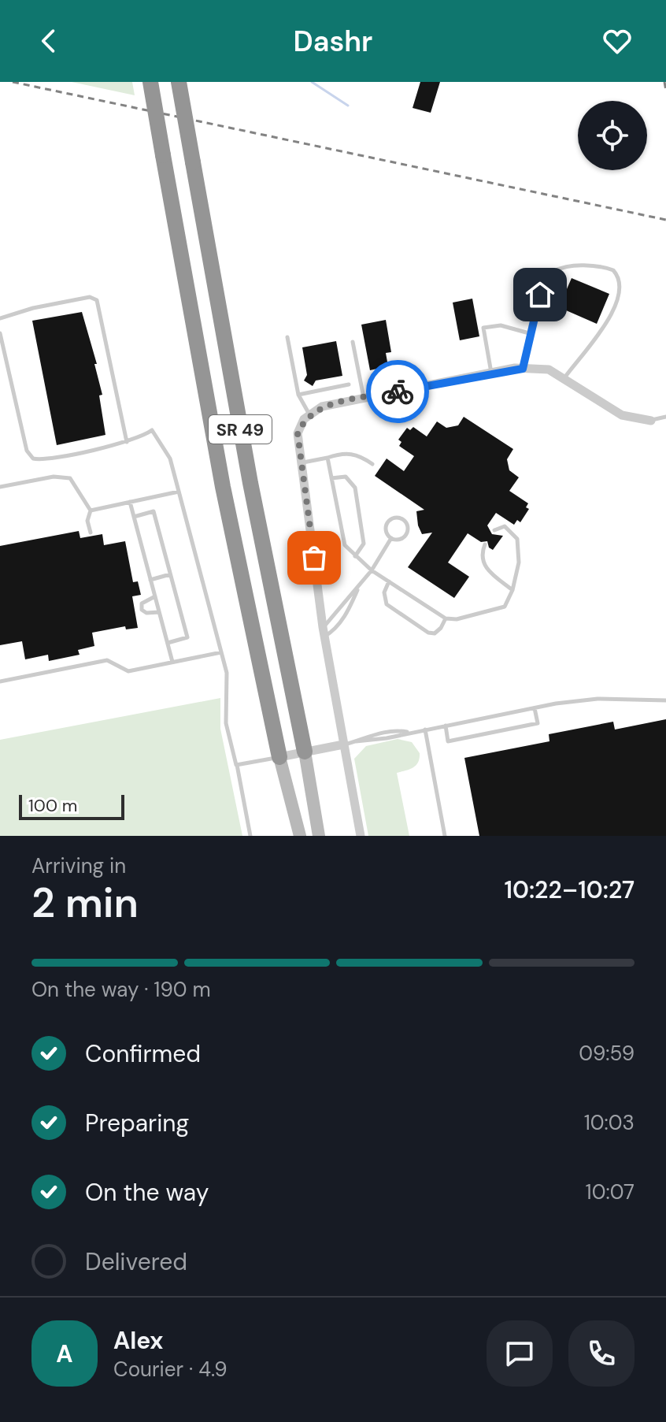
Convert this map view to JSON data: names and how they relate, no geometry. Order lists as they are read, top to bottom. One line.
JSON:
{"streets":{"highway":["SR 49"]},"scale_bar":"100 m","page":{"header":"Dashr","scale":"100 m","heading":["2 min","Arriving in","10:22–10:27"],"panel":["Alex","Courier · 4.9"],"bar":"On the way · 190 m","list":[["Confirmed","09:59"],["Preparing","10:03"],["On the way","10:07"],"Delivered"],"round":"A"}}
